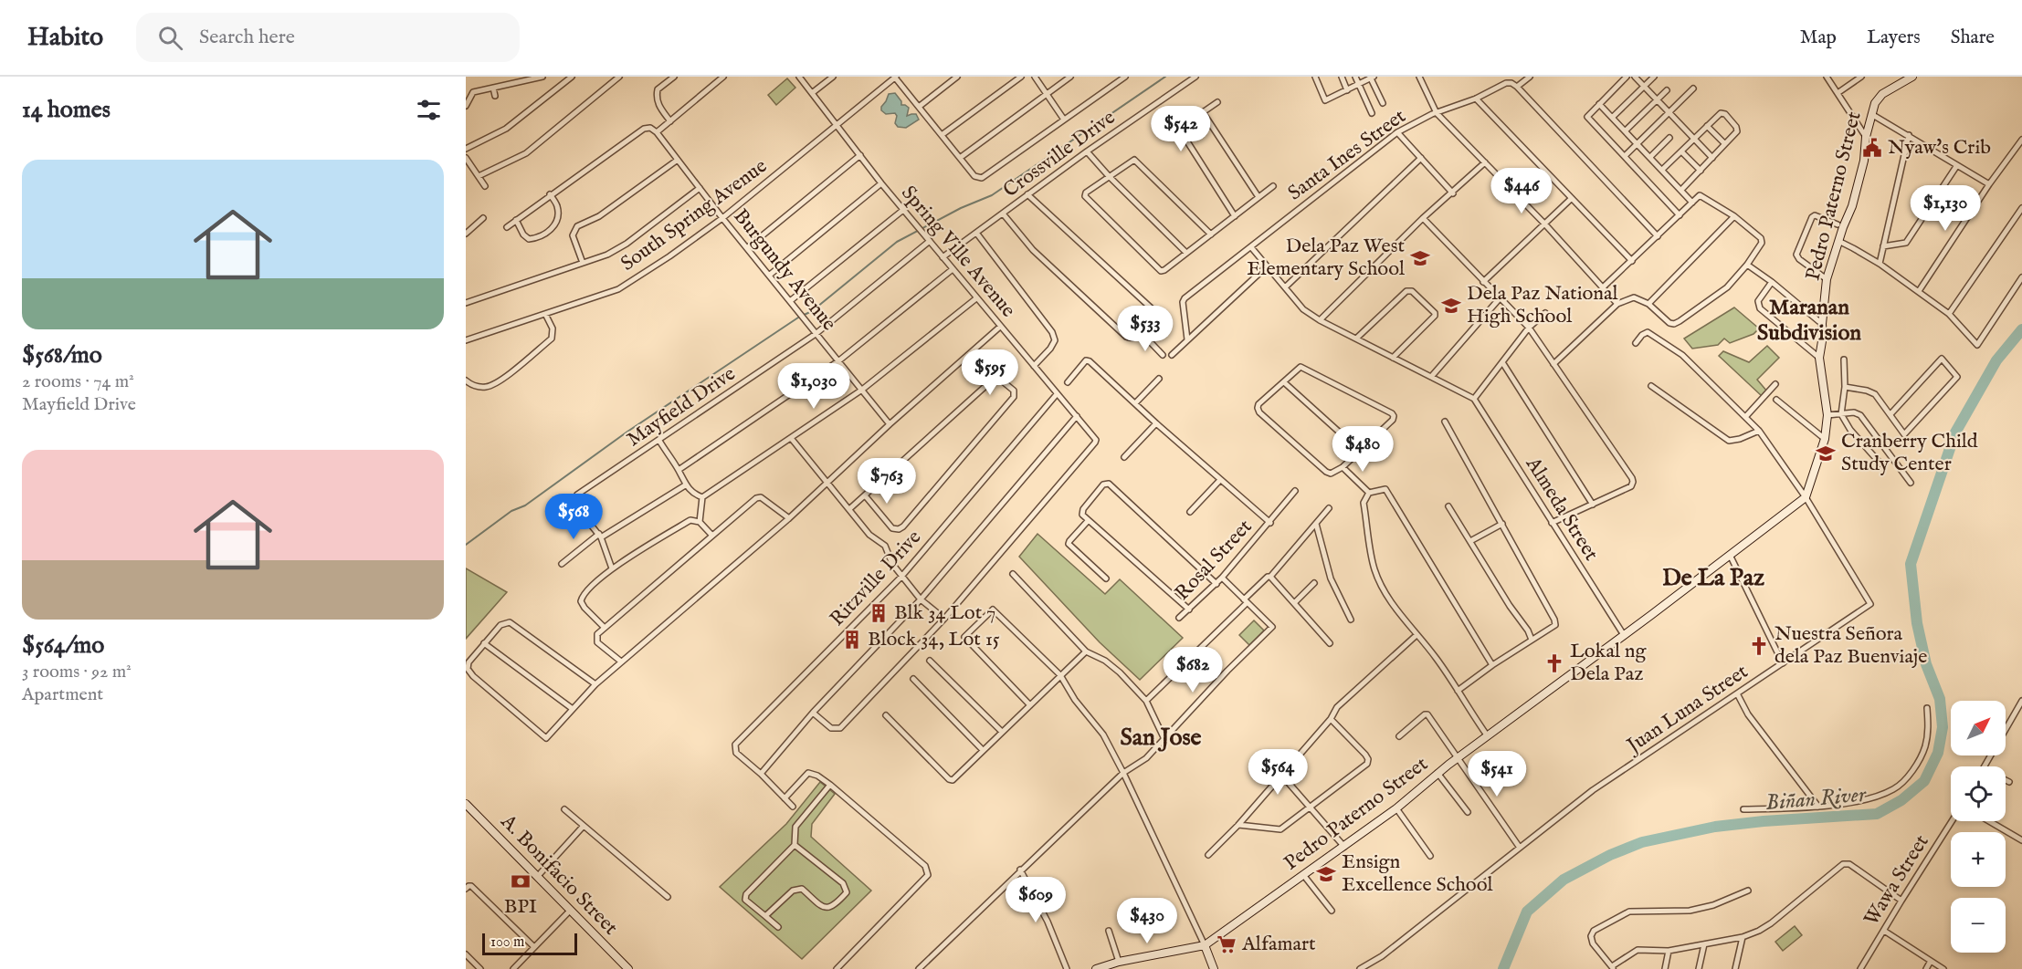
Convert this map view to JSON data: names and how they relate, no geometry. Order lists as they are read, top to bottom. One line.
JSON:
{"streets":{"street":["Crossville Drive","Santa Ines Street","Pedro Paterno Street","South Spring Avenue","Spring Ville Avenue","Burgundy Avenue","Mayfield Drive","Almeda Street","Rosal Street","Ritzville Drive","Juan Luna Street","A. Bonifacio Street","Wawa Street"]},"crossings":[["Crossville Drive","Spring Ville Avenue"],["Pedro Paterno Street","Almeda Street"],["Pedro Paterno Street","Juan Luna Street"],["South Spring Avenue","Spring Ville Avenue"],["South Spring Avenue","Burgundy Avenue"],["Spring Ville Avenue","Mayfield Drive"],["Spring Ville Avenue","Ritzville Drive"],["Burgundy Avenue","Mayfield Drive"]],"districts":["Maranan Subdivision","De La Paz","San Jose"],"water":["Biñan River"],"places":{"public building":["Nyaw's Crib"],"school or university":["Dela Paz West Elementary School","Dela Paz National High School","Cranberry Child Study Center","Ensign Excellence School"],"building":["Blk 34 Lot 7","Block 34, Lot 15"],"church":["Nuestra Señora dela Paz Buenviaje","Lokal ng Dela Paz"],"bank":["BPI"],"supermarket":["Alfamart"]},"scale_bar":"100 m","north":"top right","page":{"header":"Habito","search":"Search here","nav":["Map","Layers","Share"],"heading":"14 homes","price":["$542","$446","$1,130","$533","$595","$1,030","$480","$763","$568","$682","$564","$541","$609","$430"],"list":[{"name":"$568/mo","note":"2 rooms · 74 m² · Mayfield Drive"},{"name":"$564/mo","note":"3 rooms · 92 m² · Apartment"}],"map_buttons":["+","−"],"scale":"100 m"}}
